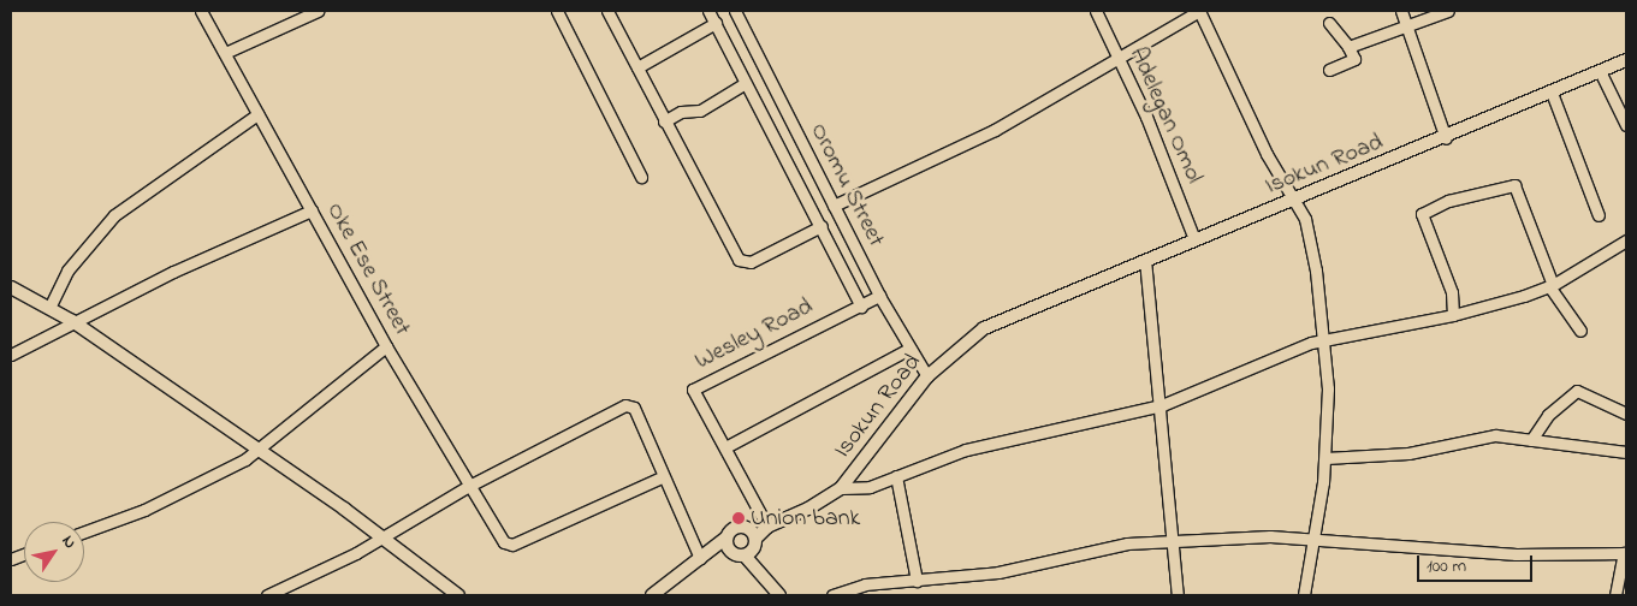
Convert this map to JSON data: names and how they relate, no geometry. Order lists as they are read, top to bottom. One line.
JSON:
{"streets":{"main road":["Isokun Road"],"street":["Adelegan Omol","Oromu Street","Oke Ese Street","Wesley Road"]},"crossings":[["Adelegan Omol","Isokun Road"],["Isokun Road","Oromu Street"],["Isokun Road","Wesley Road"],["Oromu Street","Wesley Road"]],"places":["Union bank"],"scale_bar":"100 m","north":"top right"}
